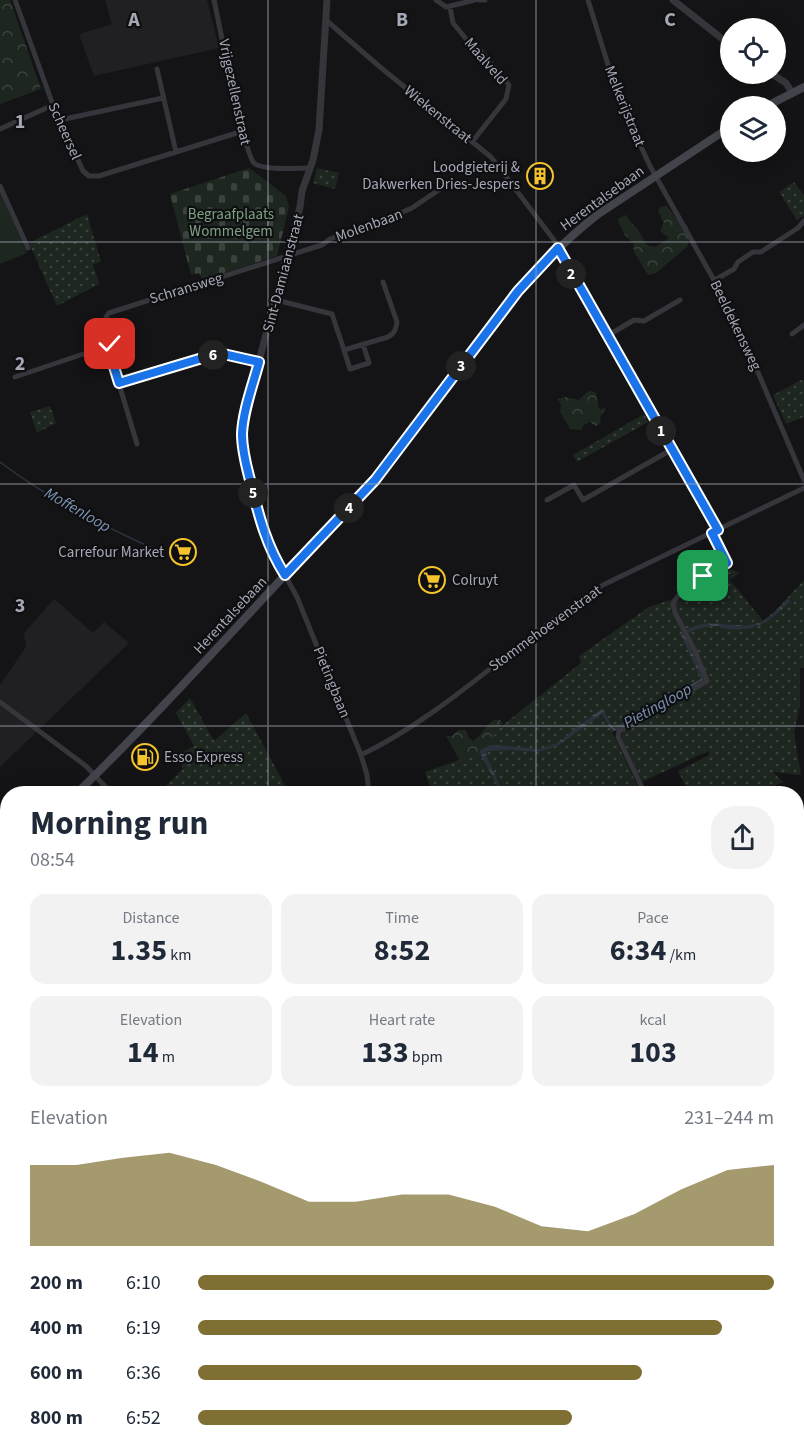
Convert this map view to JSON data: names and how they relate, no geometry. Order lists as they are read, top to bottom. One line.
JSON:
{"streets":{"main road":["Herentalsebaan"],"street":["Maalveld","Vrijgezellenstraat","Melkerijstraat","Wiekenstraat","Scheersel","Molenbaan","Sint-Damiaanstraat","Schransweg","Beeldekensweg","Stommehoevenstraat","Pietingbaan"]},"crossings":[["Maalveld","Wiekenstraat"],["Vrijgezellenstraat","Scheersel"],["Vrijgezellenstraat","Sint-Damiaanstraat"],["Melkerijstraat","Herentalsebaan"],["Melkerijstraat","Beeldekensweg"],["Wiekenstraat","Herentalsebaan"],["Wiekenstraat","Sint-Damiaanstraat"],["Wiekenstraat","Stommehoevenstraat"],["Herentalsebaan","Sint-Damiaanstraat"],["Herentalsebaan","Beeldekensweg"],["Herentalsebaan","Pietingbaan"],["Molenbaan","Sint-Damiaanstraat"],["Molenbaan","Schransweg"],["Sint-Damiaanstraat","Schransweg"],["Sint-Damiaanstraat","Pietingbaan"],["Stommehoevenstraat","Pietingbaan"]],"water":["Moffenloop","Pietingloop"],"parks":["Begraafplaats Wommelgem"],"places":{"building":["Loodgieterij & Dakwerken Dries-Jespers"],"supermarket":["Carrefour Market","Colruyt"],"fuel station":["Esso Express"]},"page":{"pins":["2","6","3","1","5","4"],"heading":["Morning run","08:54"],"stats":[["Distance","1.35 km"],["Time","8:52"],["Pace","6:34 /km"],["Elevation","14 m"],["Heart rate","133 bpm"],["kcal","103"]],"chart":["Elevation","231–244 m"],"list":[{"name":"200 m","note":"6:10"},{"name":"400 m","note":"6:19"},{"name":"600 m","note":"6:36"},{"name":"800 m","note":"6:52"}]},"grid":{"columns":["A","B","C"],"rows":["1","2","3"]}}
